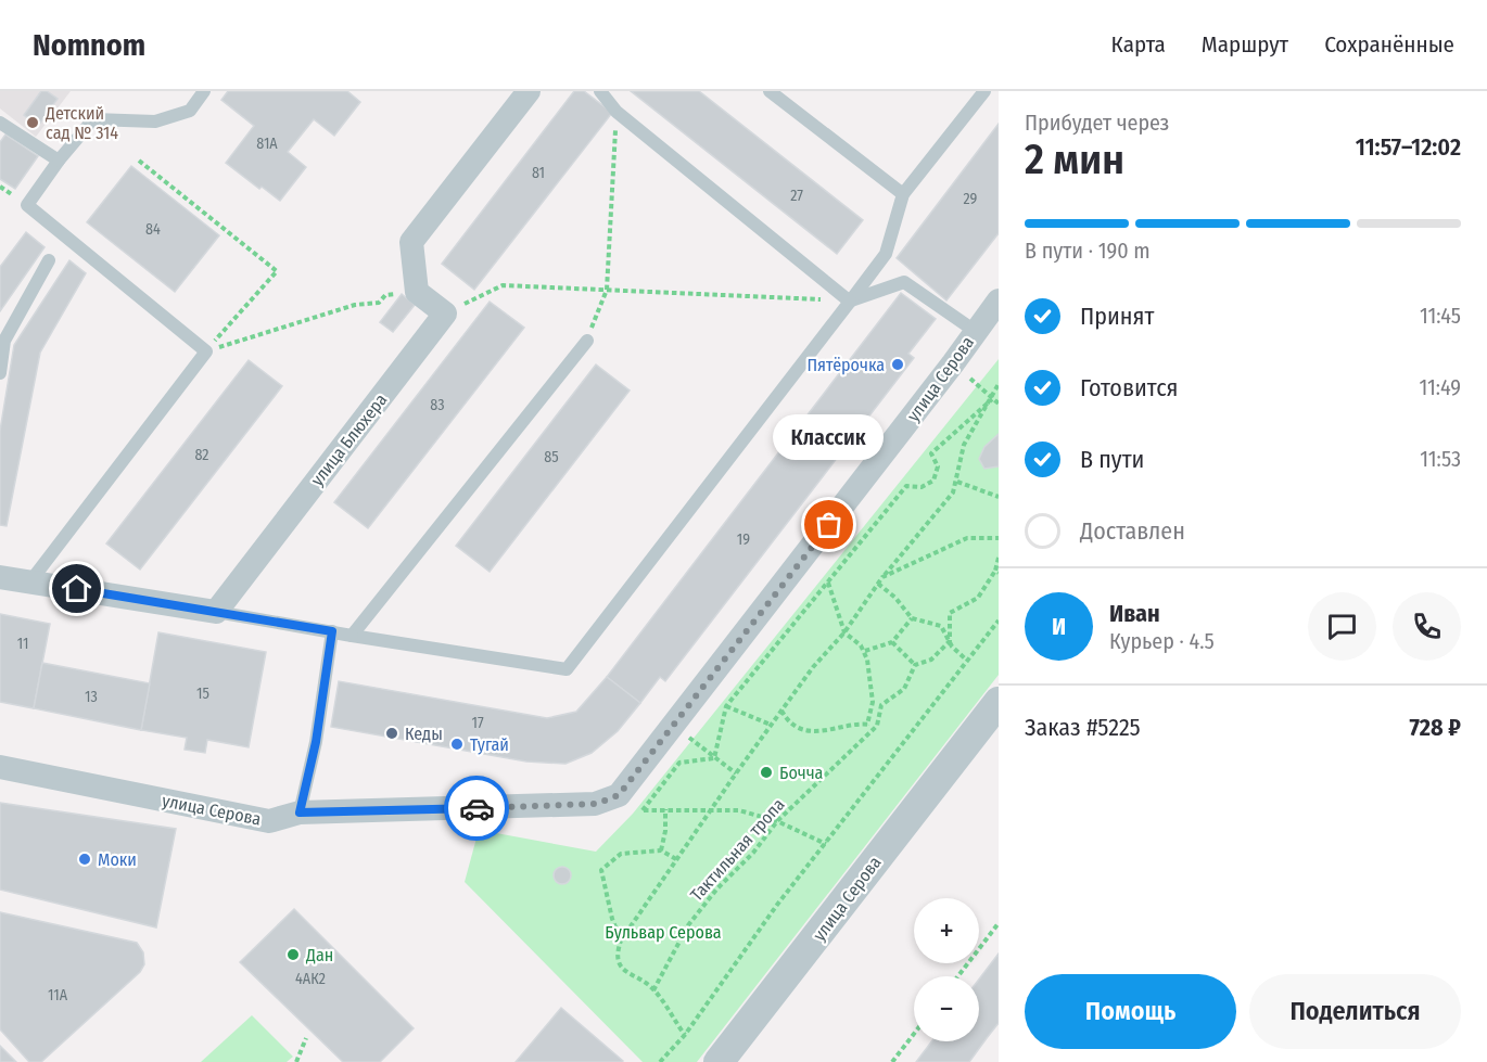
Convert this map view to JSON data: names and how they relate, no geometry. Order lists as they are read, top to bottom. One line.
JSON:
{"streets":{"street":["улица Серова","улица Блюхера"],"path":["Тактильная тропа"]},"parks":["Бульвар Серова"],"places":["Детский сад № 314","Пятёрочка","Классик","Кеды","Тугай","Бочча","Моки","Дан"],"house_numbers":["81А","81","27","29","84","83","82","85","19","11","15","13","17","4АК2","11А"],"page":{"header":"Nomnom","nav":["Карта","Маршрут","Сохранённые"],"heading":["2 мин","Прибудет через","11:57–12:02"],"panel":["Иван","Курьер · 4.5","Заказ #5225","728 ₽"],"bar":"В пути · 190 m","list":[["Принят","11:45"],["Готовится","11:49"],["В пути","11:53"],"Доставлен"],"bubble":"Классик","round":"И","map_buttons":["+","−"],"buttons":["Помощь","Поделиться"]}}
